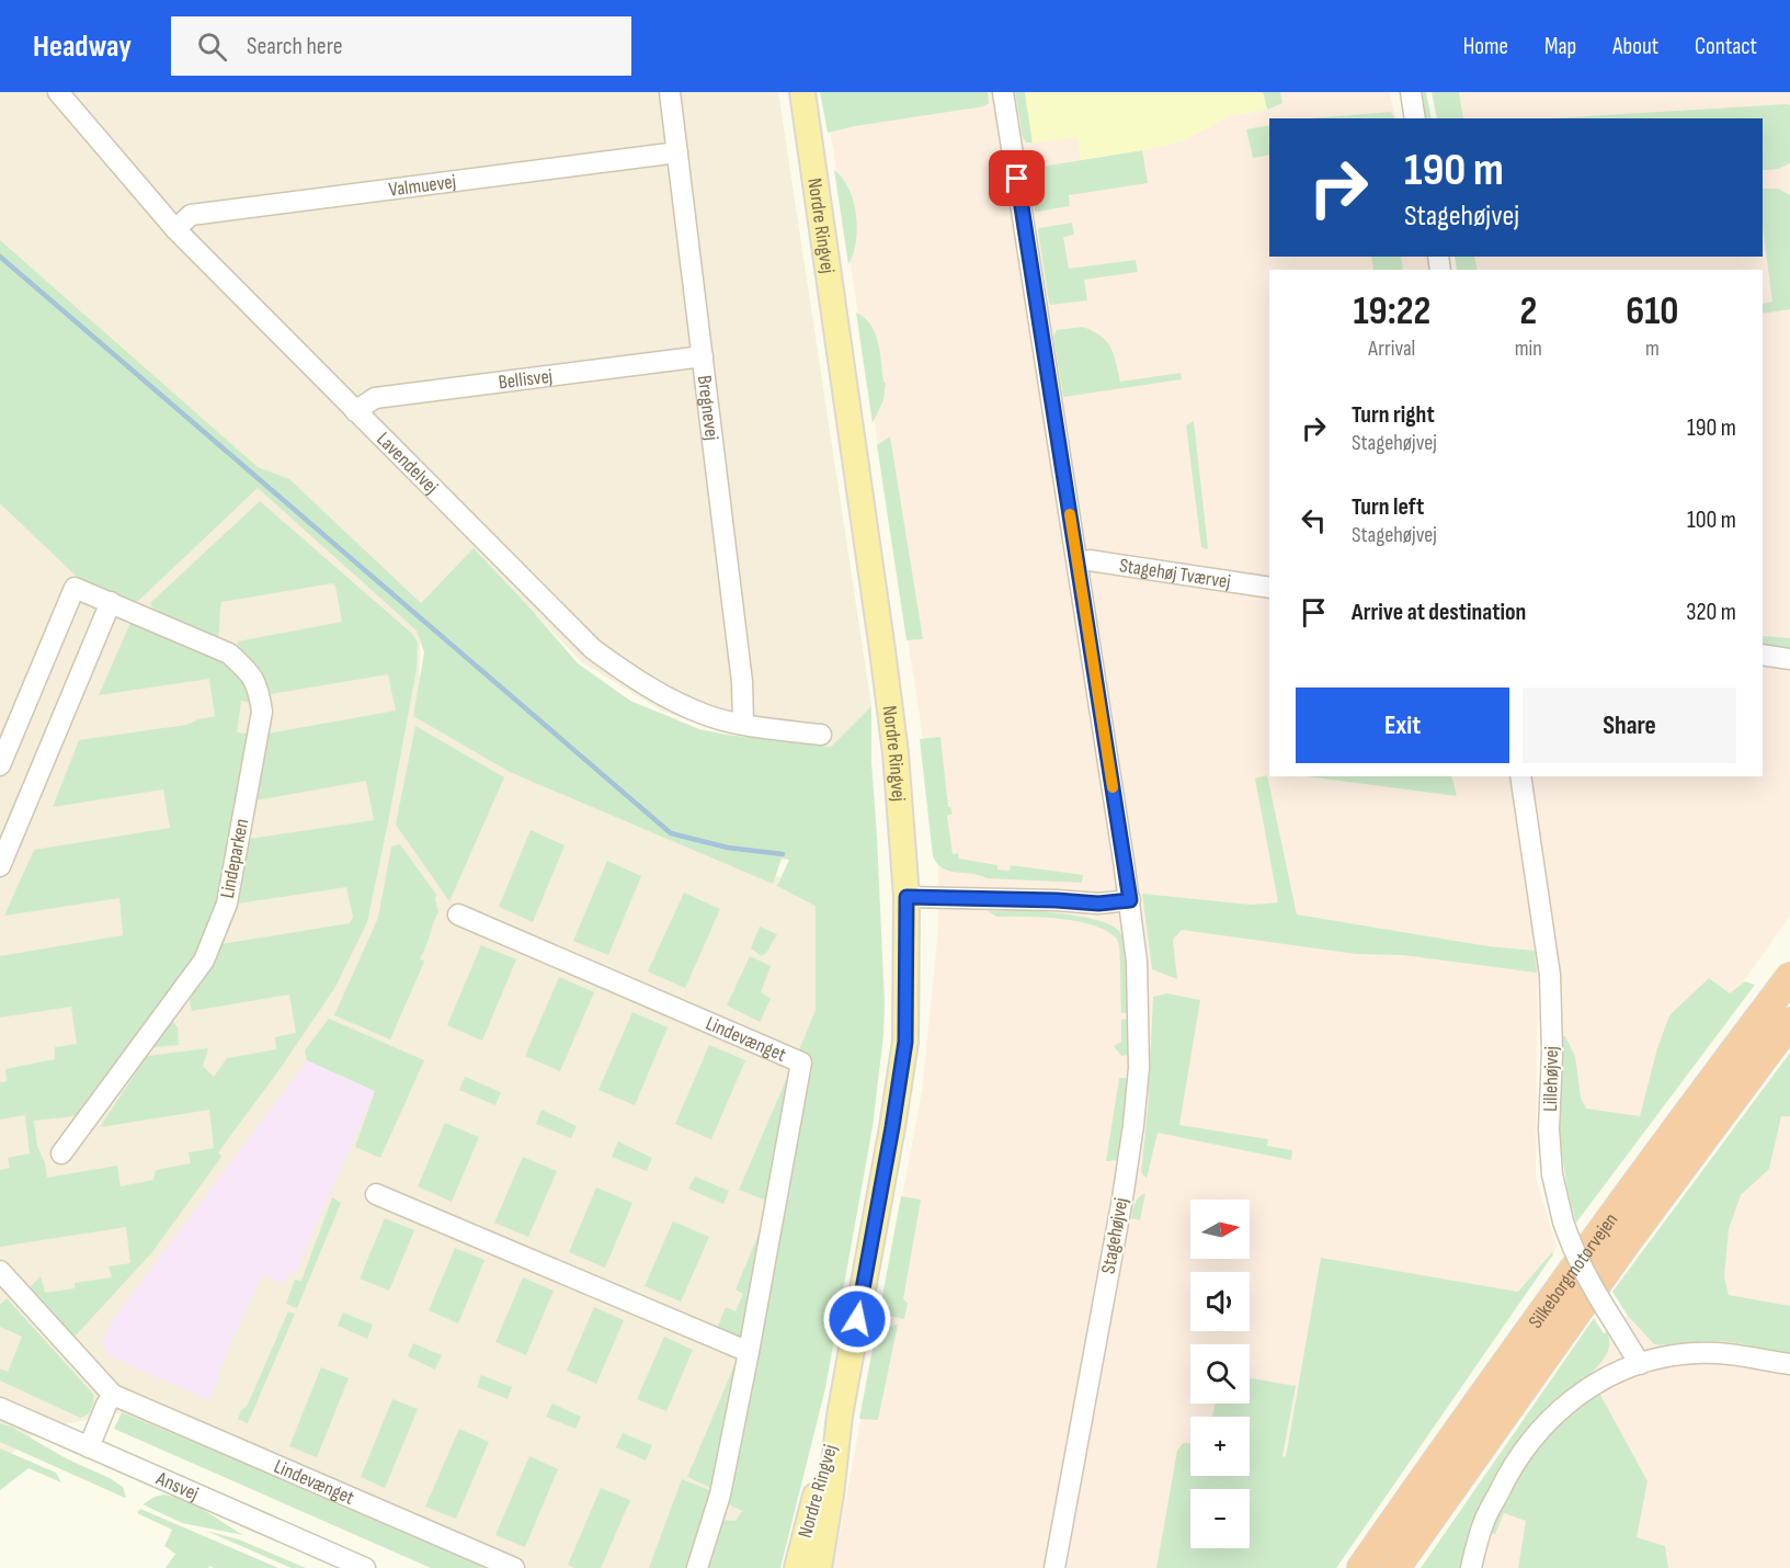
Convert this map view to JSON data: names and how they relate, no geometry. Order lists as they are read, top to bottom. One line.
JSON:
{"streets":{"highway":["Silkeborgmotorvejen"],"main road":["Nordre Ringvej"],"street":["Valmuevej","Bellisvej","Bregnevej","Lavendelvej","Stagehøj Tværvej","Lindeparken","Lindevænget","Lillehøjvej","Stagehøjvej","Ansvej"]},"crossings":[["Valmuevej","Bregnevej"],["Valmuevej","Lavendelvej"],["Bellisvej","Bregnevej"],["Bellisvej","Lavendelvej"],["Bregnevej","Lavendelvej"],["Stagehøj Tværvej","Stagehøjvej"]],"north":"right","page":{"header":"Headway","search":"Search here","nav":["Home","Map","About","Contact"],"turn":["190 m","Stagehøjvej"],"eta":["19:22","Arrival","2","min","610","m"],"list":[{"name":"Turn right","note":"Stagehøjvej","value":"190 m"},{"name":"Turn left","note":"Stagehøjvej","value":"100 m"},{"name":"Arrive at destination","value":"320 m"}],"buttons":["Exit","Share"],"map_buttons":["+","−"]}}
